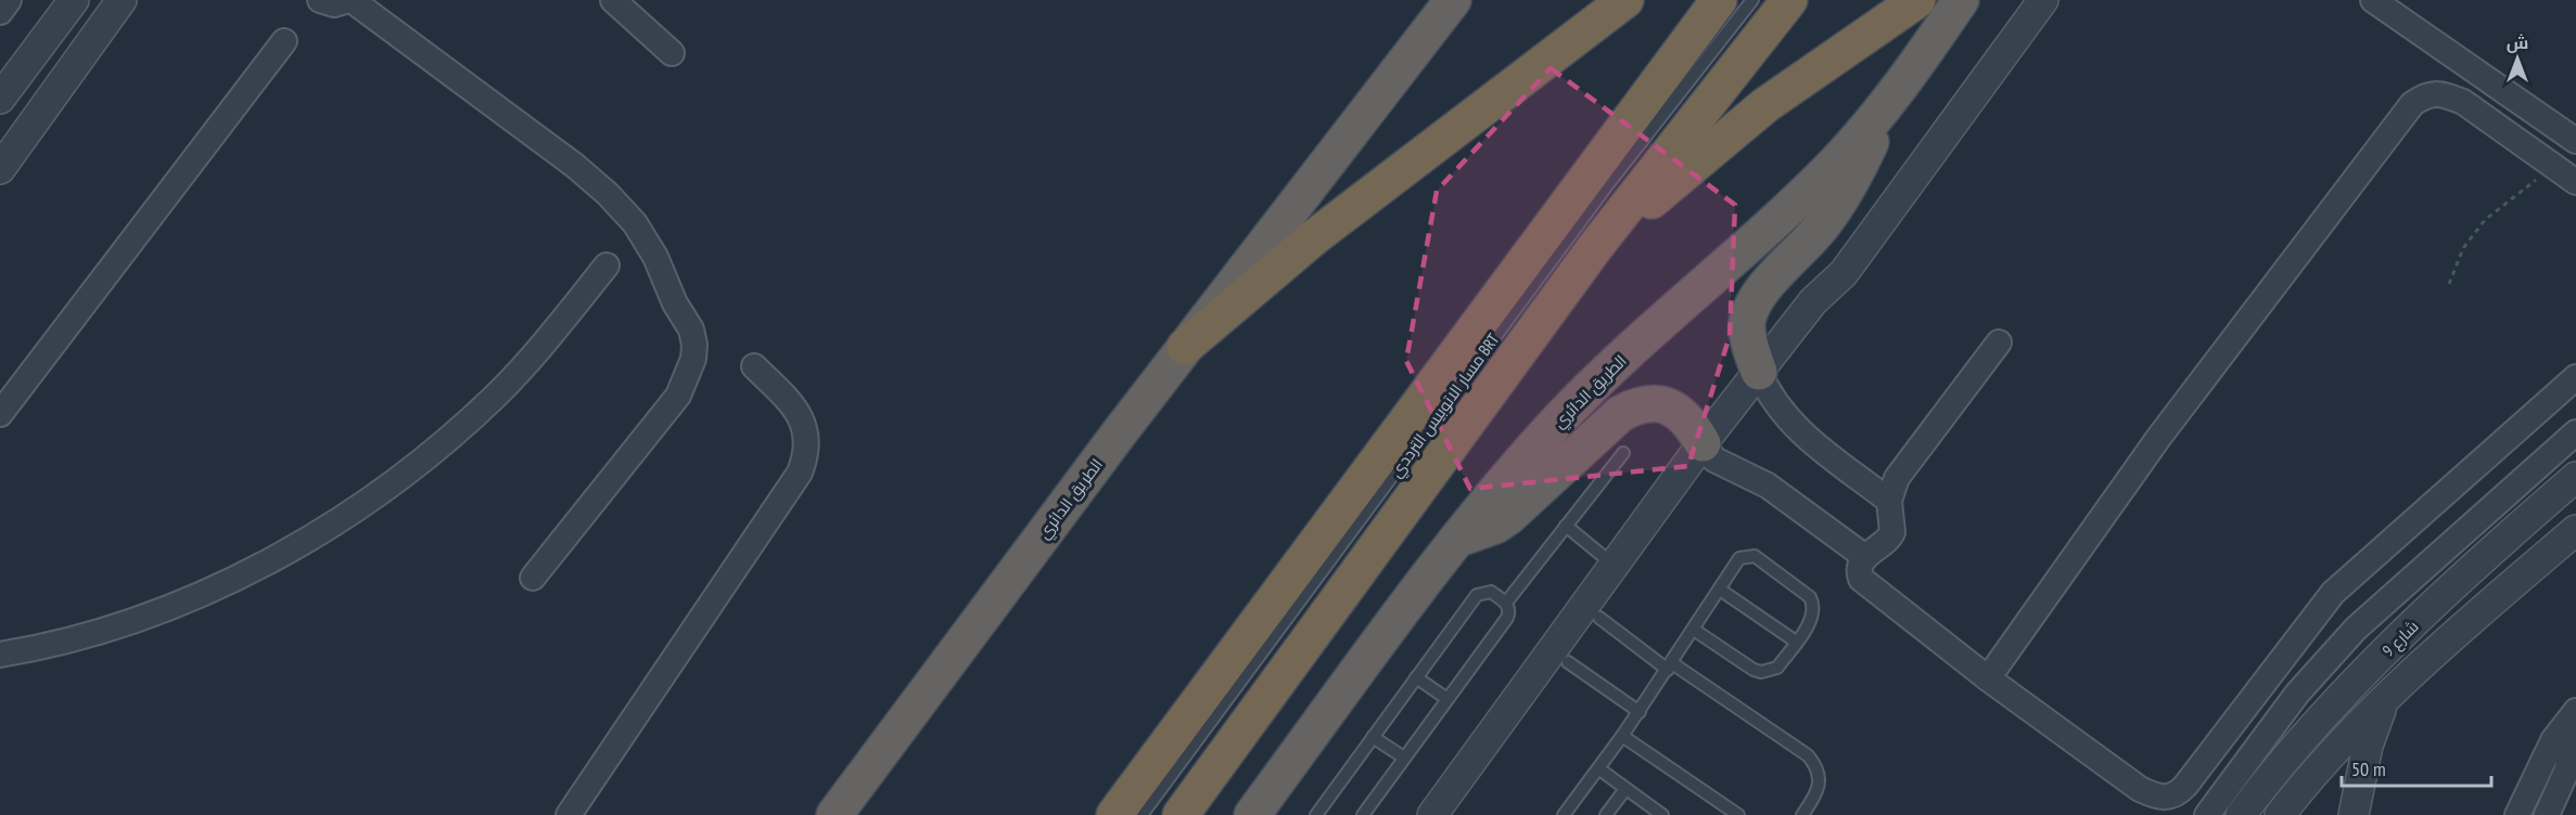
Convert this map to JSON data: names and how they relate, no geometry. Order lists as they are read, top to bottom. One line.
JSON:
{"streets":{"highway":["الطريق الدائري"],"street":["شارع 9"],"lane":["مسار الاتوبيس الترددي BRT"]},"scale_bar":"50 m","north":"top"}
